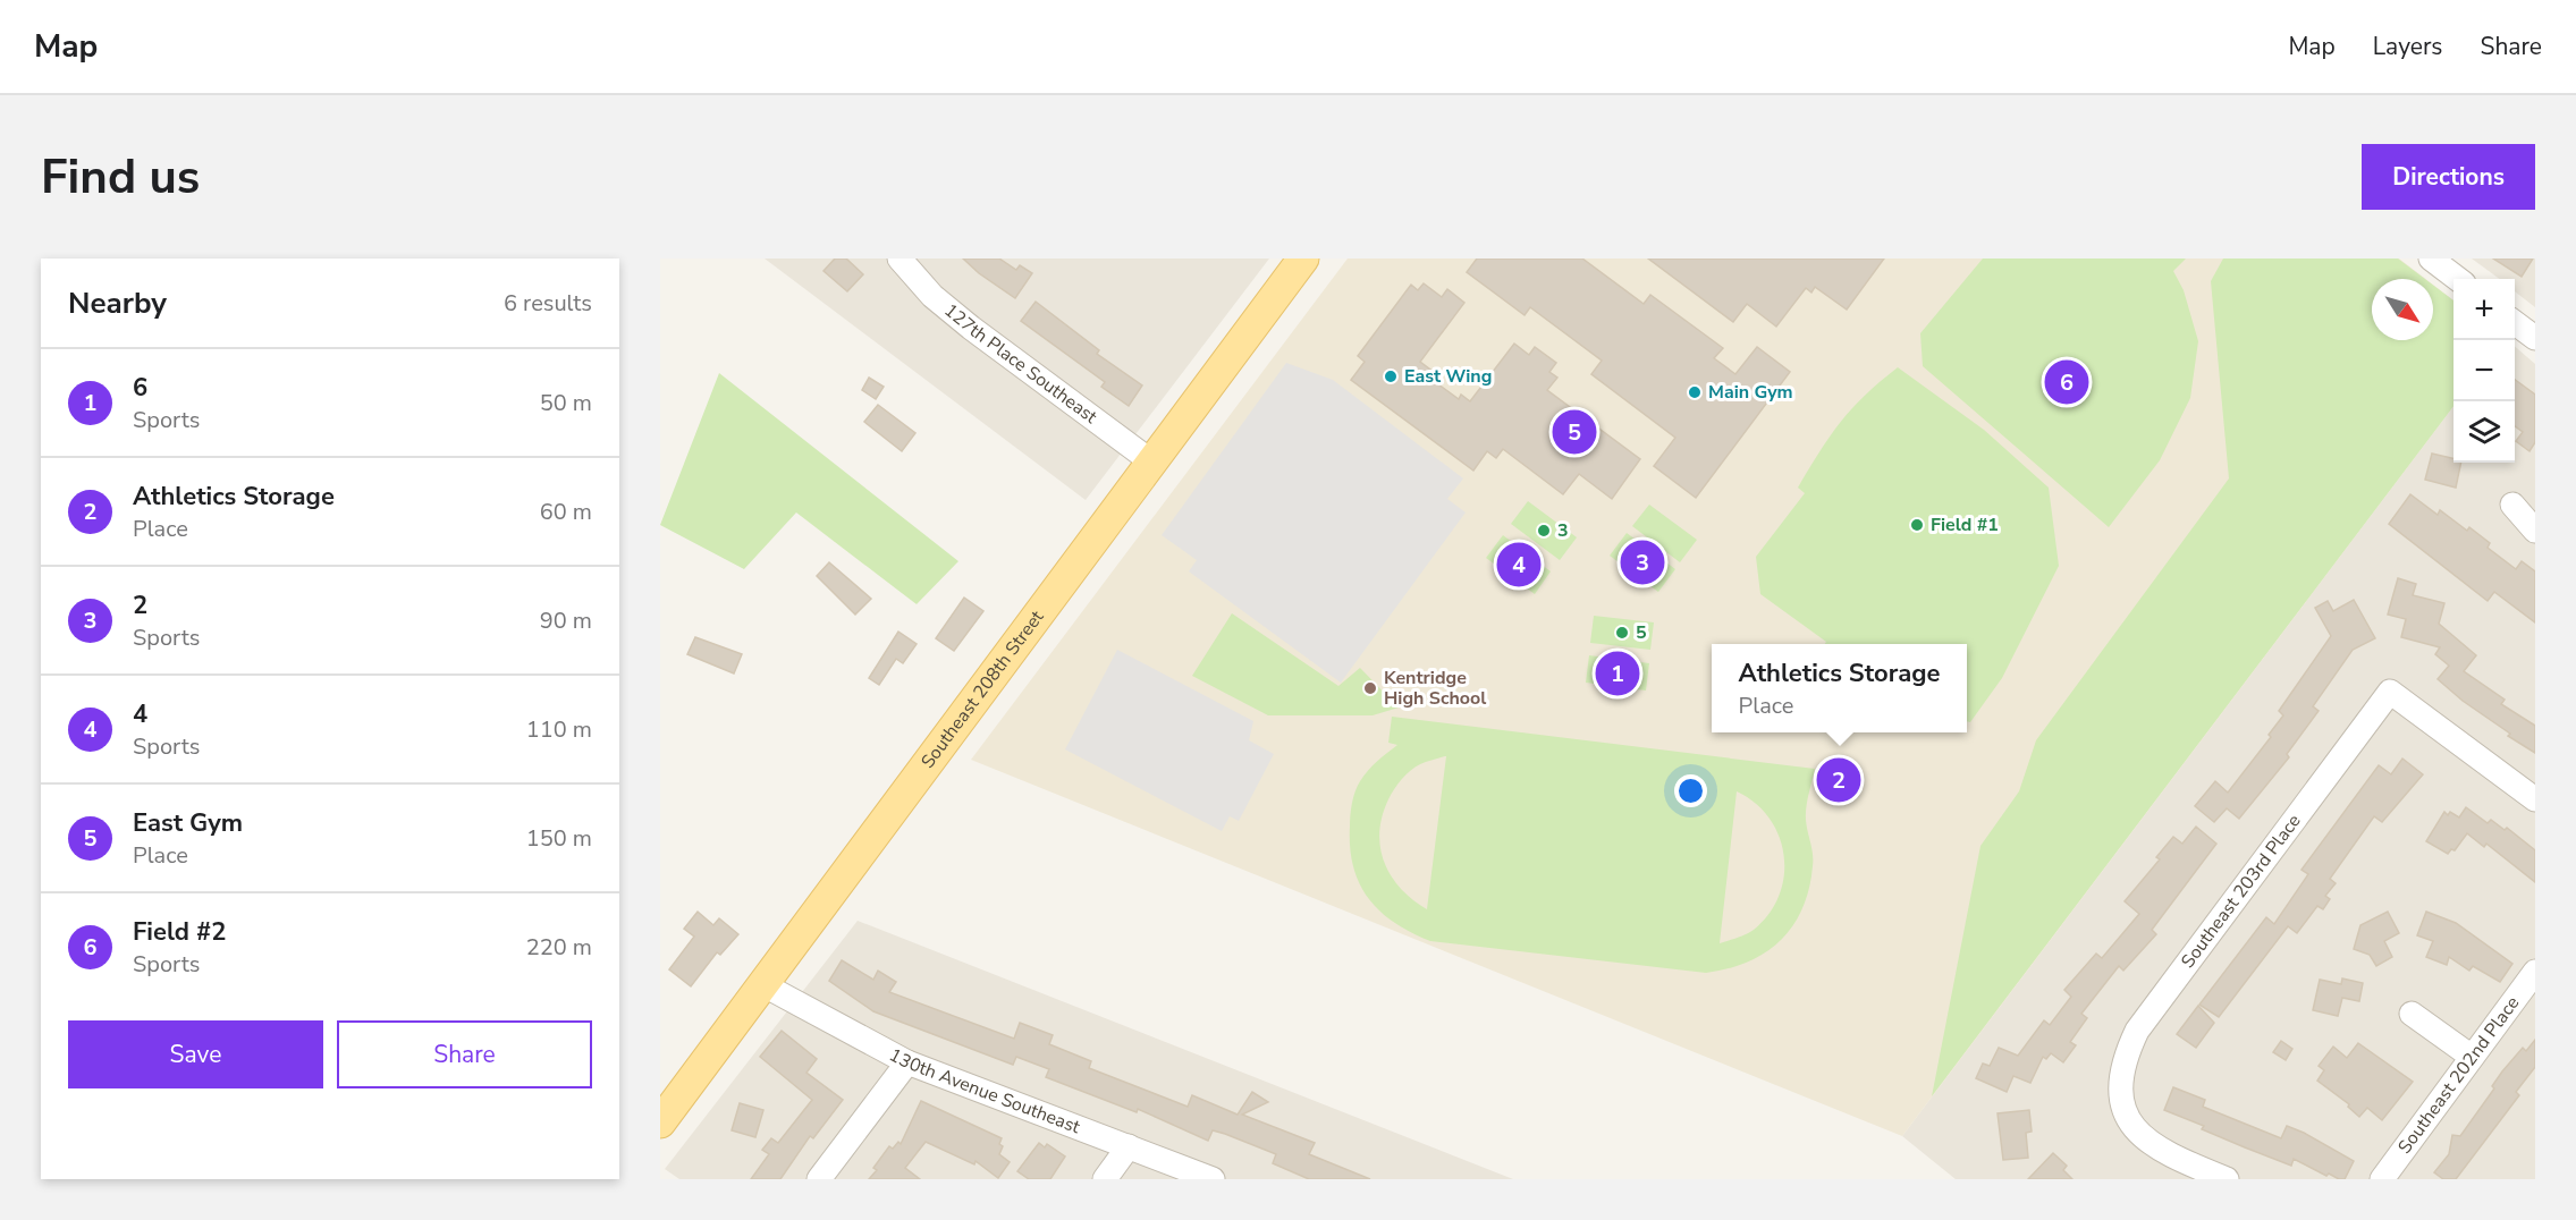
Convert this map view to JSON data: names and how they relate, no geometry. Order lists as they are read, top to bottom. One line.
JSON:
{"streets":{"main road":["Southeast 208th Street"],"street":["127th Place Southeast","Southeast 203rd Place","Southeast 202nd Place","130th Avenue Southeast"]},"crossings":[["127th Place Southeast","Southeast 208th Street"],["Southeast 208th Street","130th Avenue Southeast"]],"places":["East Wing","Main Gym","Field #1","3","5","Kentridge High School"],"north":"bottom right","page":{"header":"Map","nav":["Map","Layers","Share"],"buttons":["Directions",["Save","Share"]],"title":"Find us","heading":["Nearby","6 results"],"map_buttons":["+","−"],"list":[{"mark":"1","name":"6","note":"Sports","value":"50 m"},{"mark":"2","name":"Athletics Storage","note":"Place","value":"60 m"},{"mark":"3","name":"2","note":"Sports","value":"90 m"},{"mark":"4","name":"4","note":"Sports","value":"110 m"},{"mark":"5","name":"East Gym","note":"Place","value":"150 m"},{"mark":"6","name":"Field #2","note":"Sports","value":"220 m"}],"pins":["6","5","3","4","1","2"],"popup":["Athletics Storage","Place"]}}
